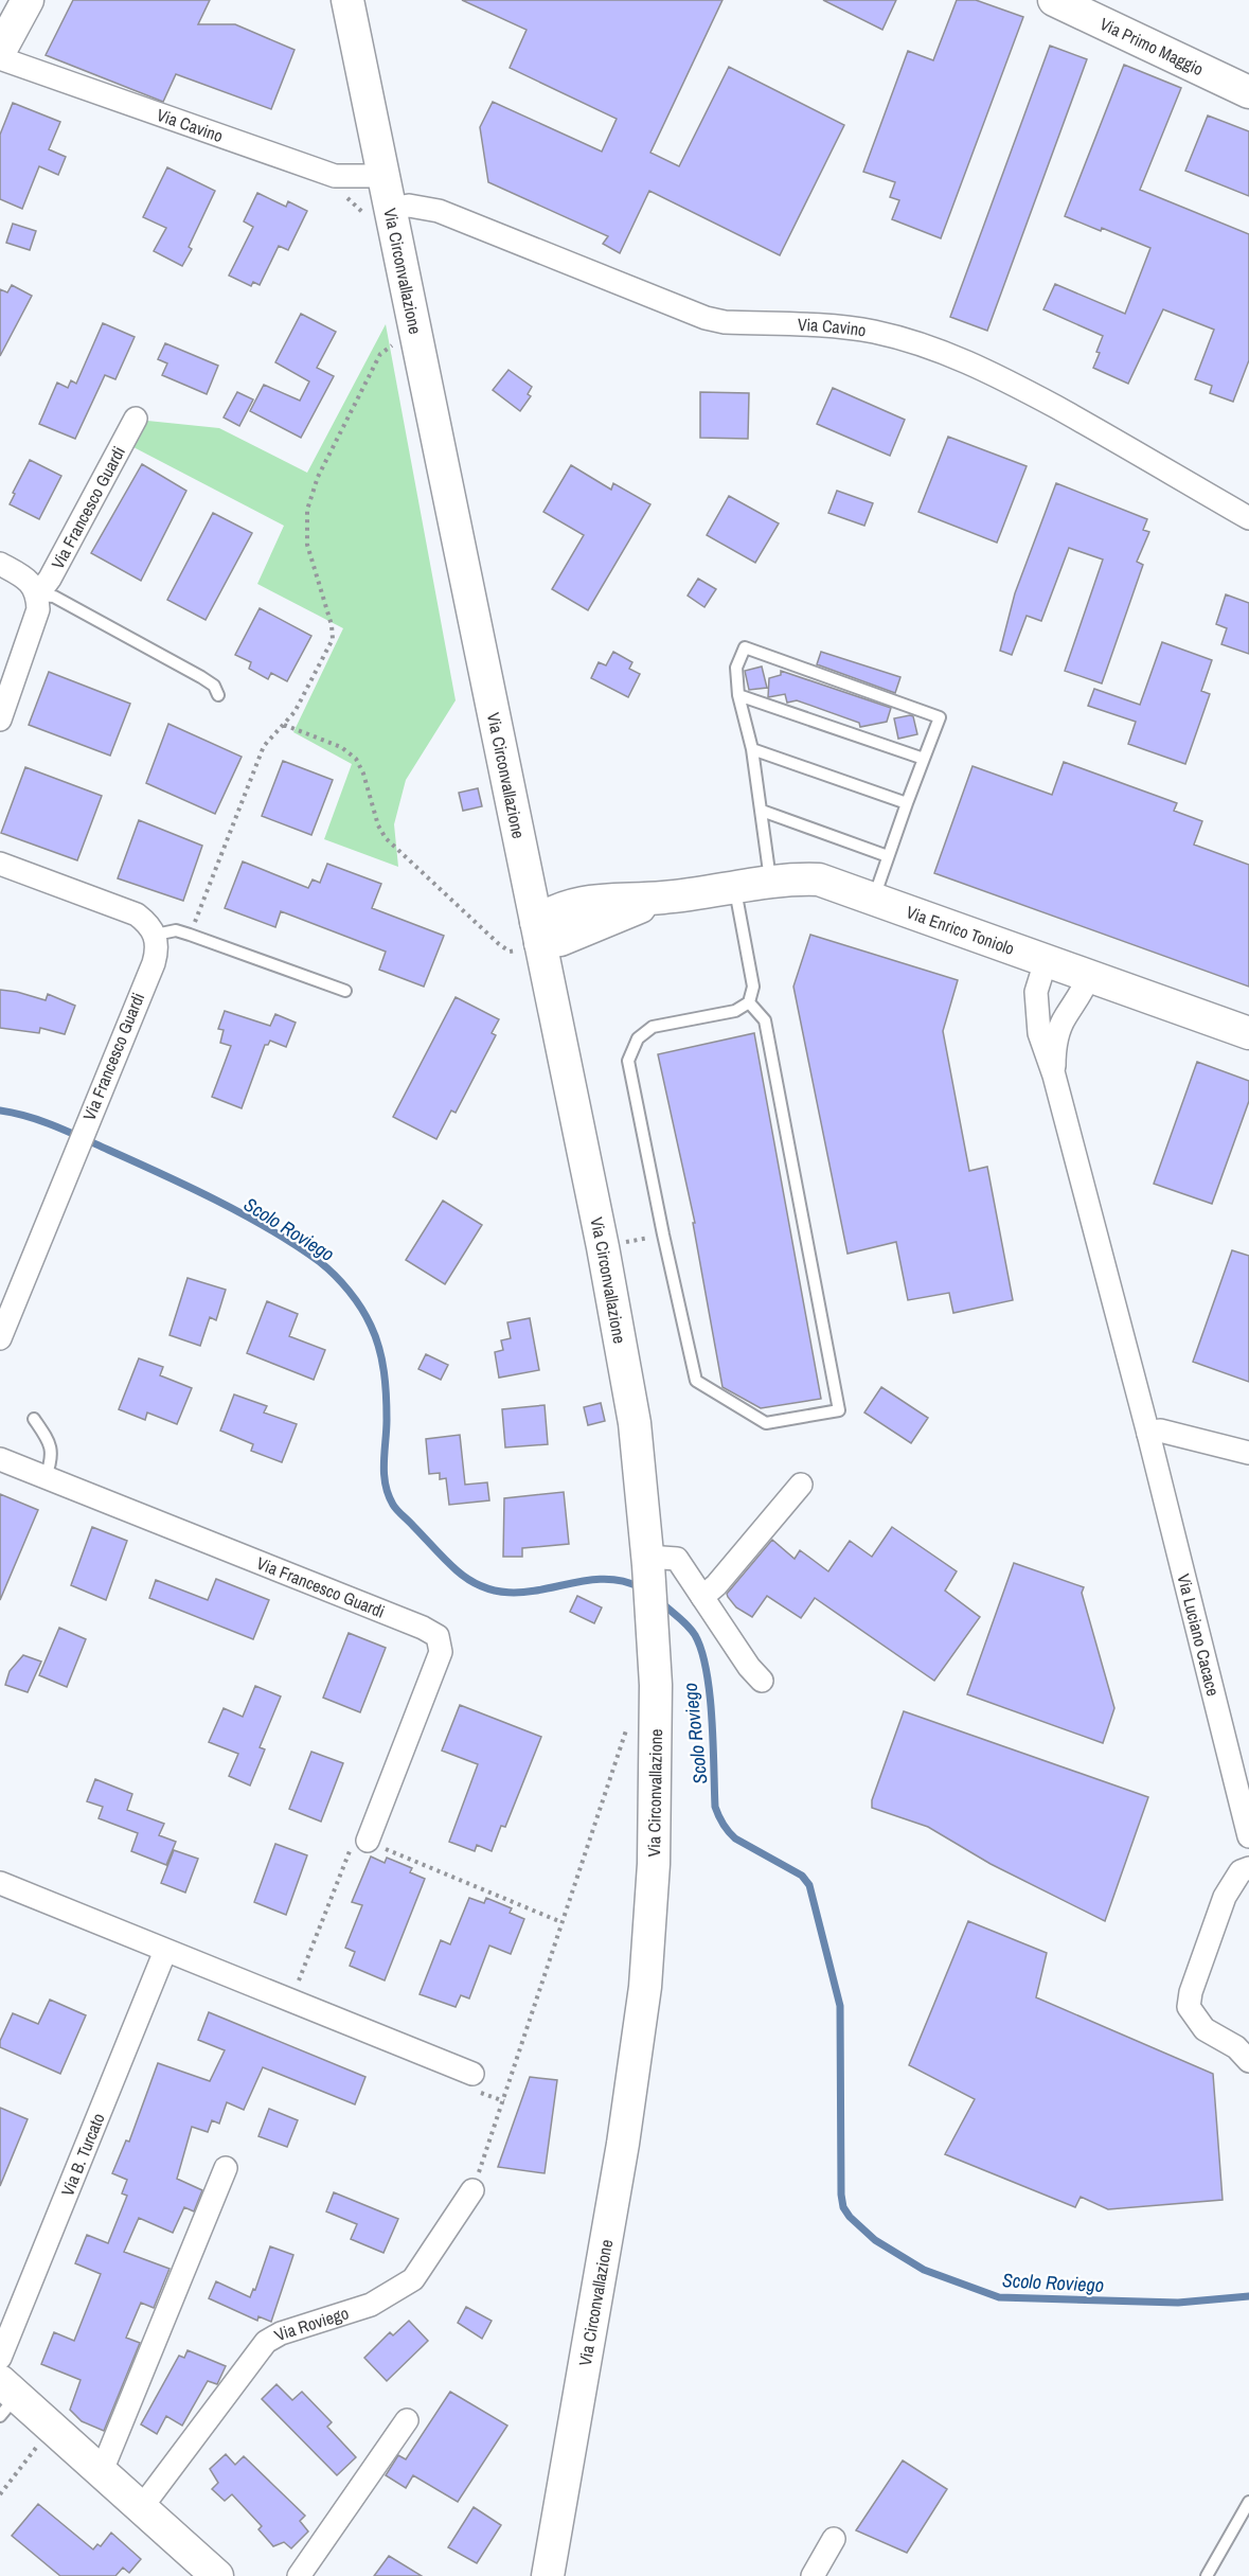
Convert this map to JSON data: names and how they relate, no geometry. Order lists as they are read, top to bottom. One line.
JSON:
{"streets":{"main road":["Via Primo Maggio","Via Circonvallazione","Via Enrico Toniolo"],"street":["Via Cavino","Via Francesco Guardi","Via Luciano Cacace","Via B. Turcato","Via Roviego"]},"crossings":[["Via Cavino","Via Circonvallazione"],["Via Circonvallazione","Via Enrico Toniolo"],["Via Enrico Toniolo","Via Luciano Cacace"]],"water":["Scolo Roviego"]}
